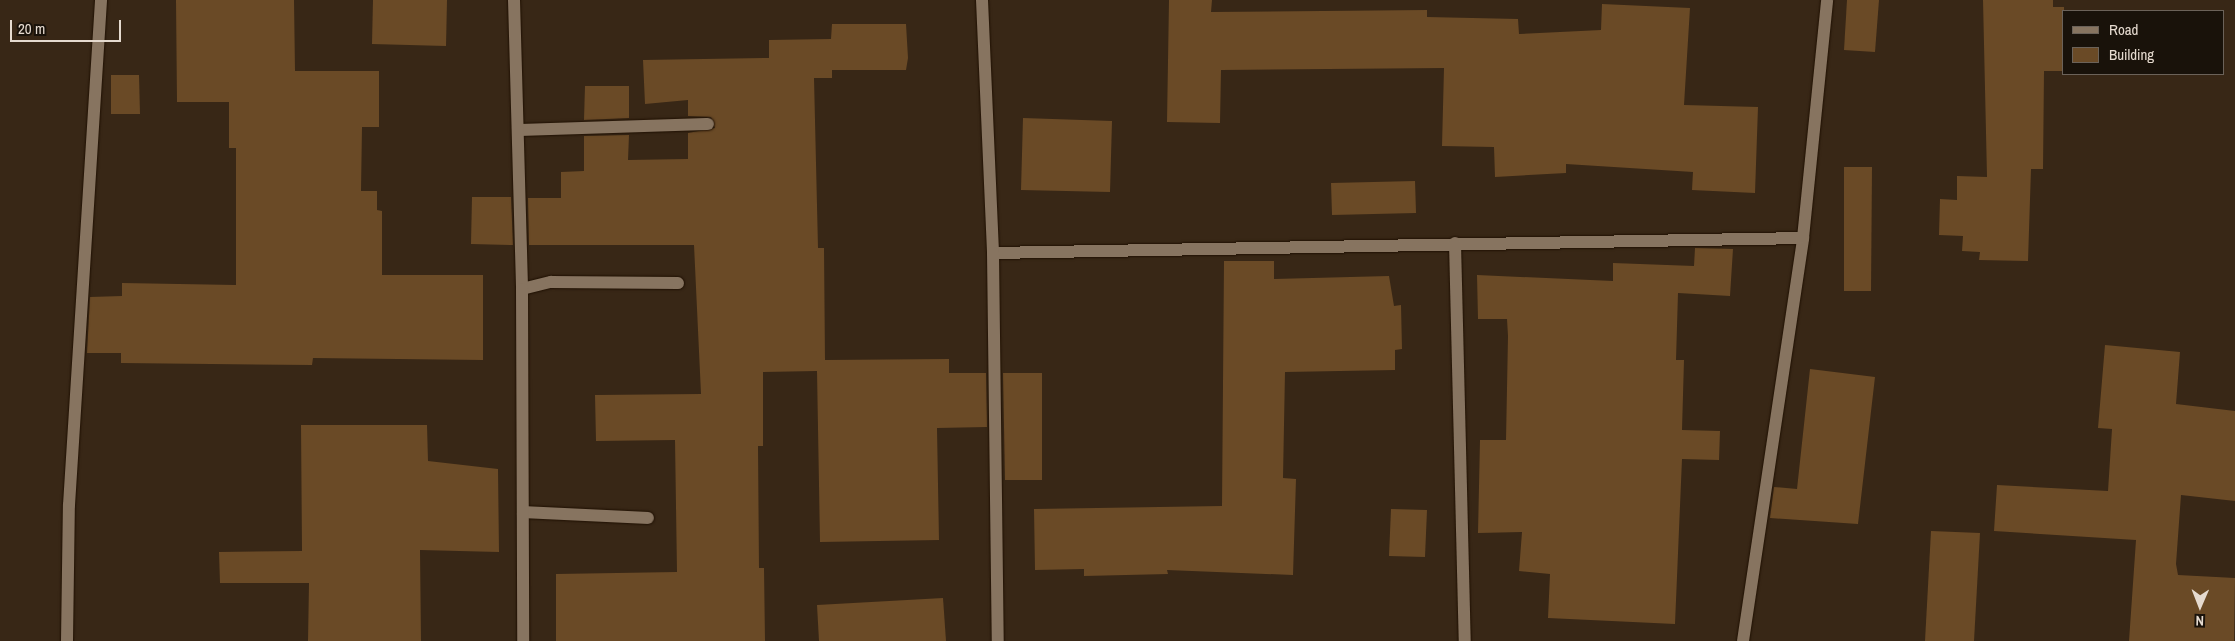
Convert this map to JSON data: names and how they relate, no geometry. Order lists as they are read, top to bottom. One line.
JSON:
{"legend":["Road","Building"],"scale_bar":"20 m","north":"bottom"}
